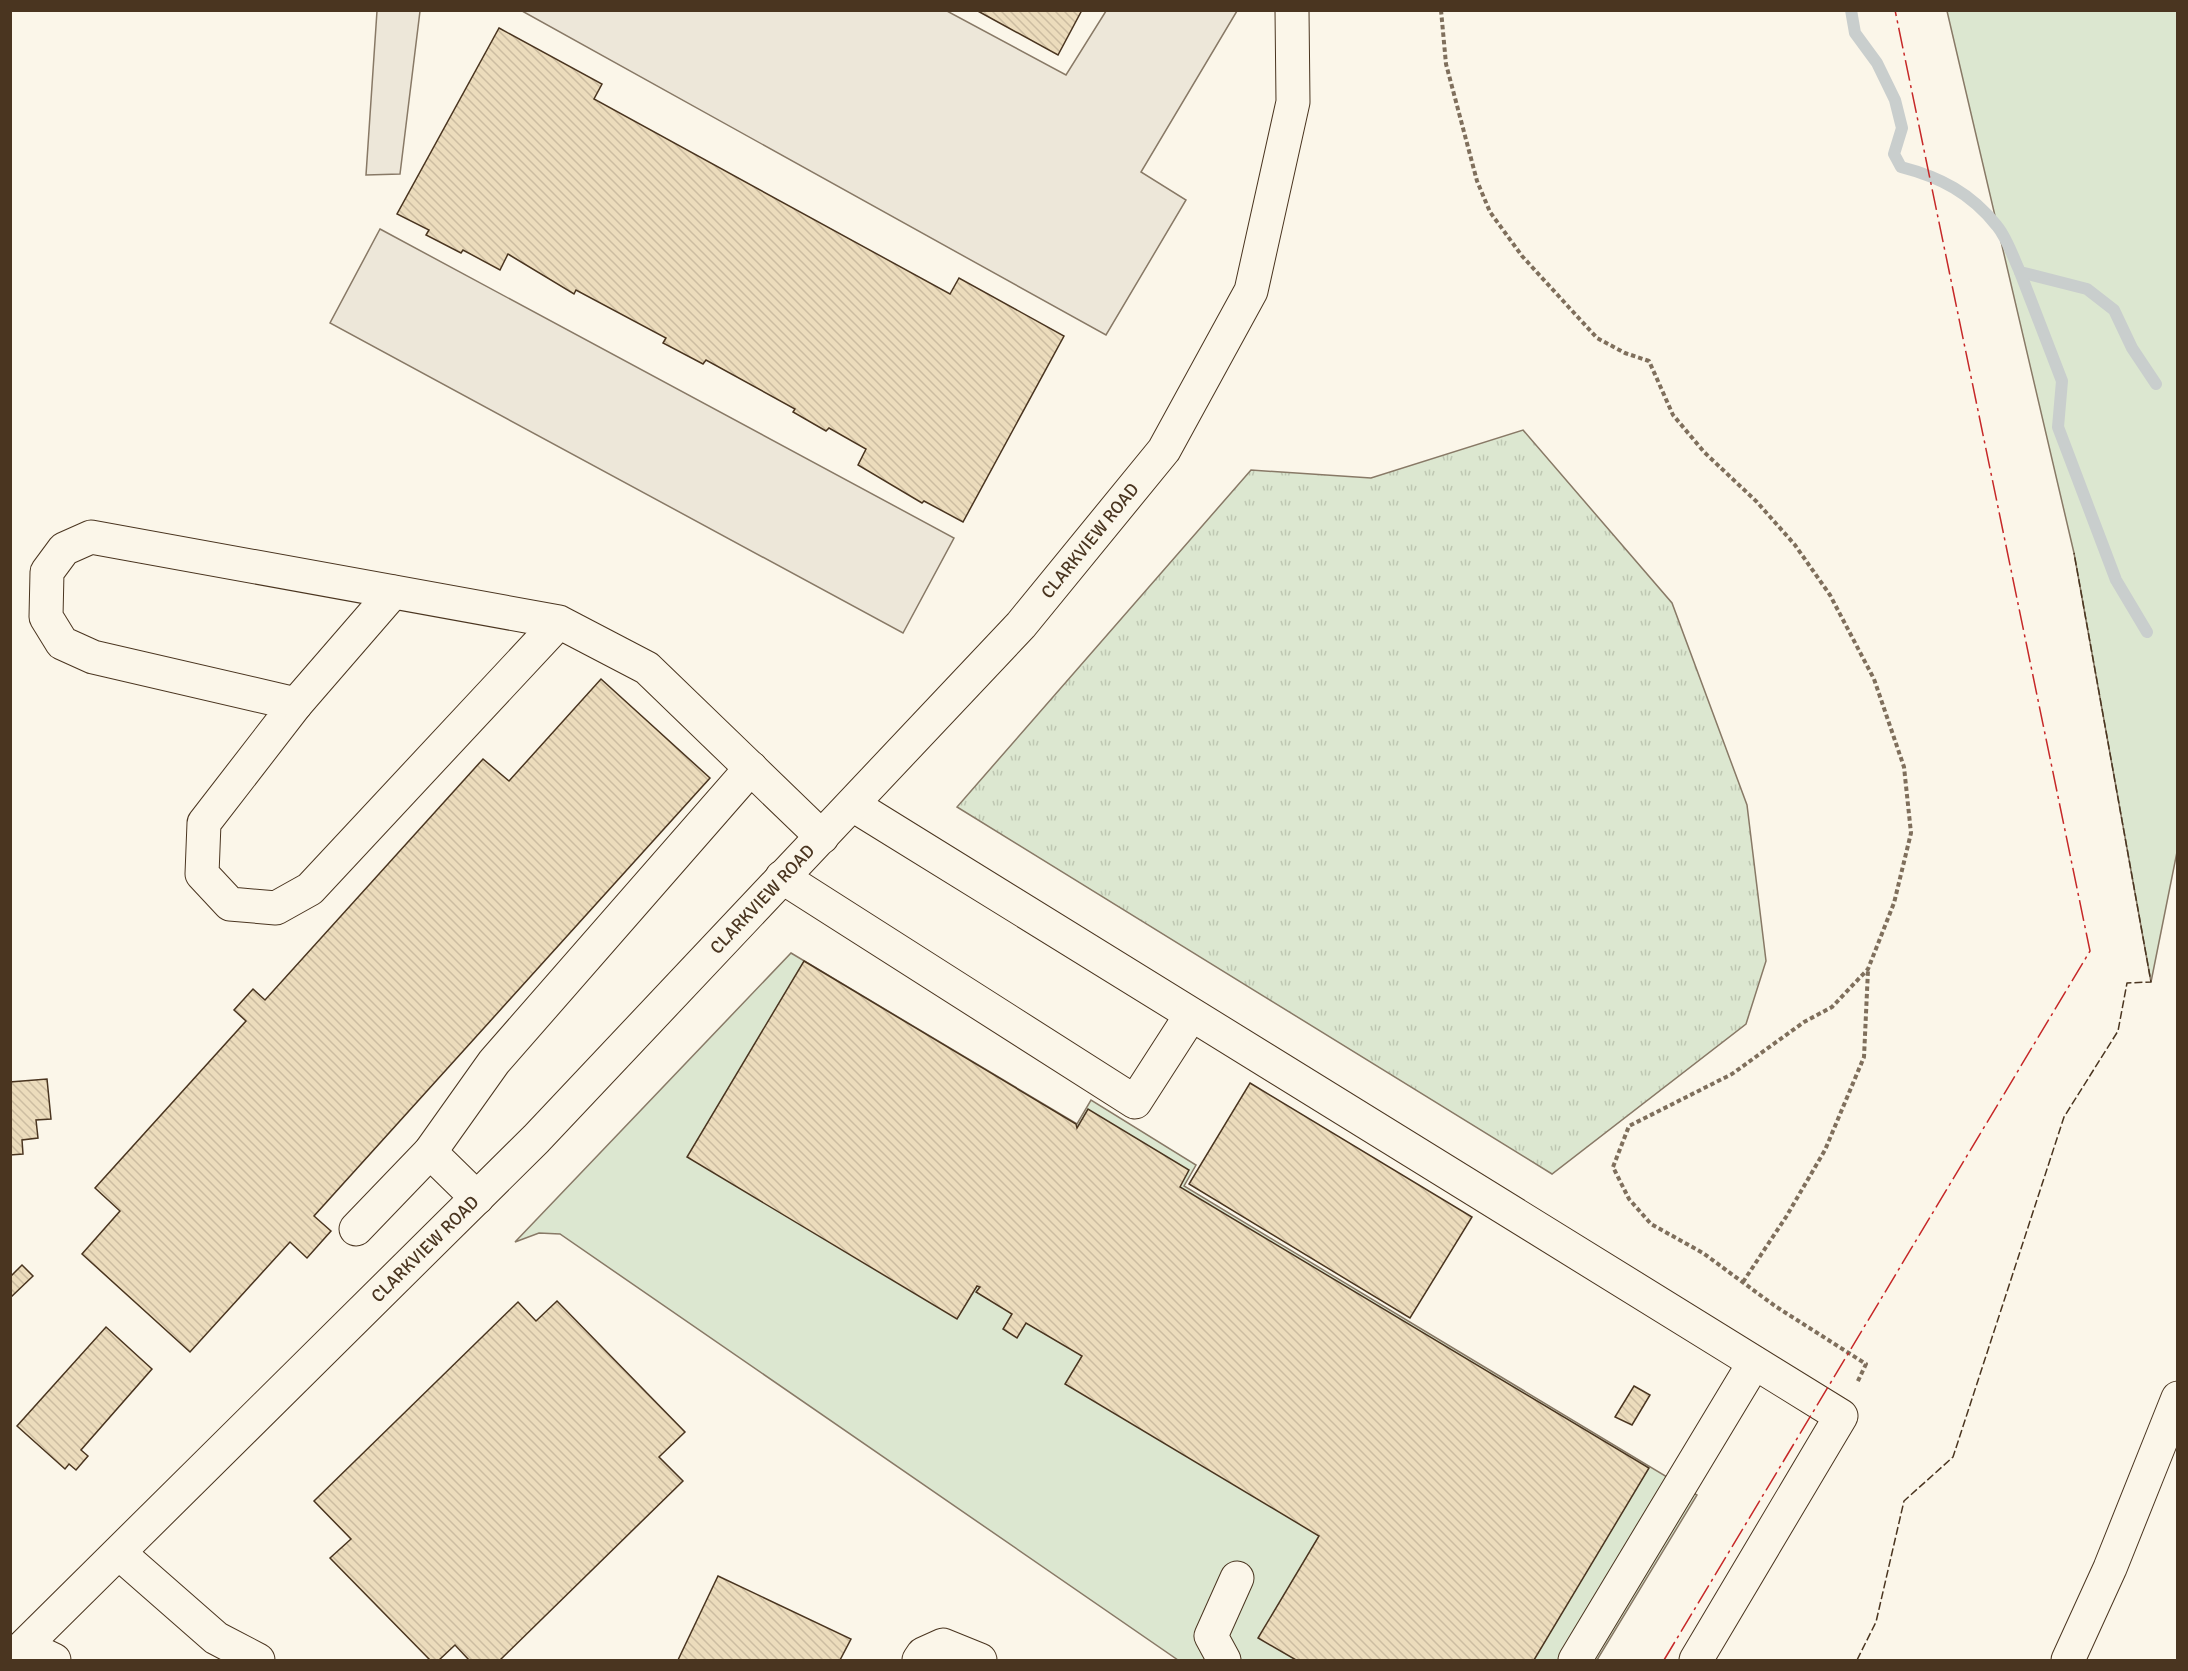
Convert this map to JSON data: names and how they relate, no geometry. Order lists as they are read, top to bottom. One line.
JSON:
{"streets":{"main road":["CLARKVIEW ROAD"]}}
